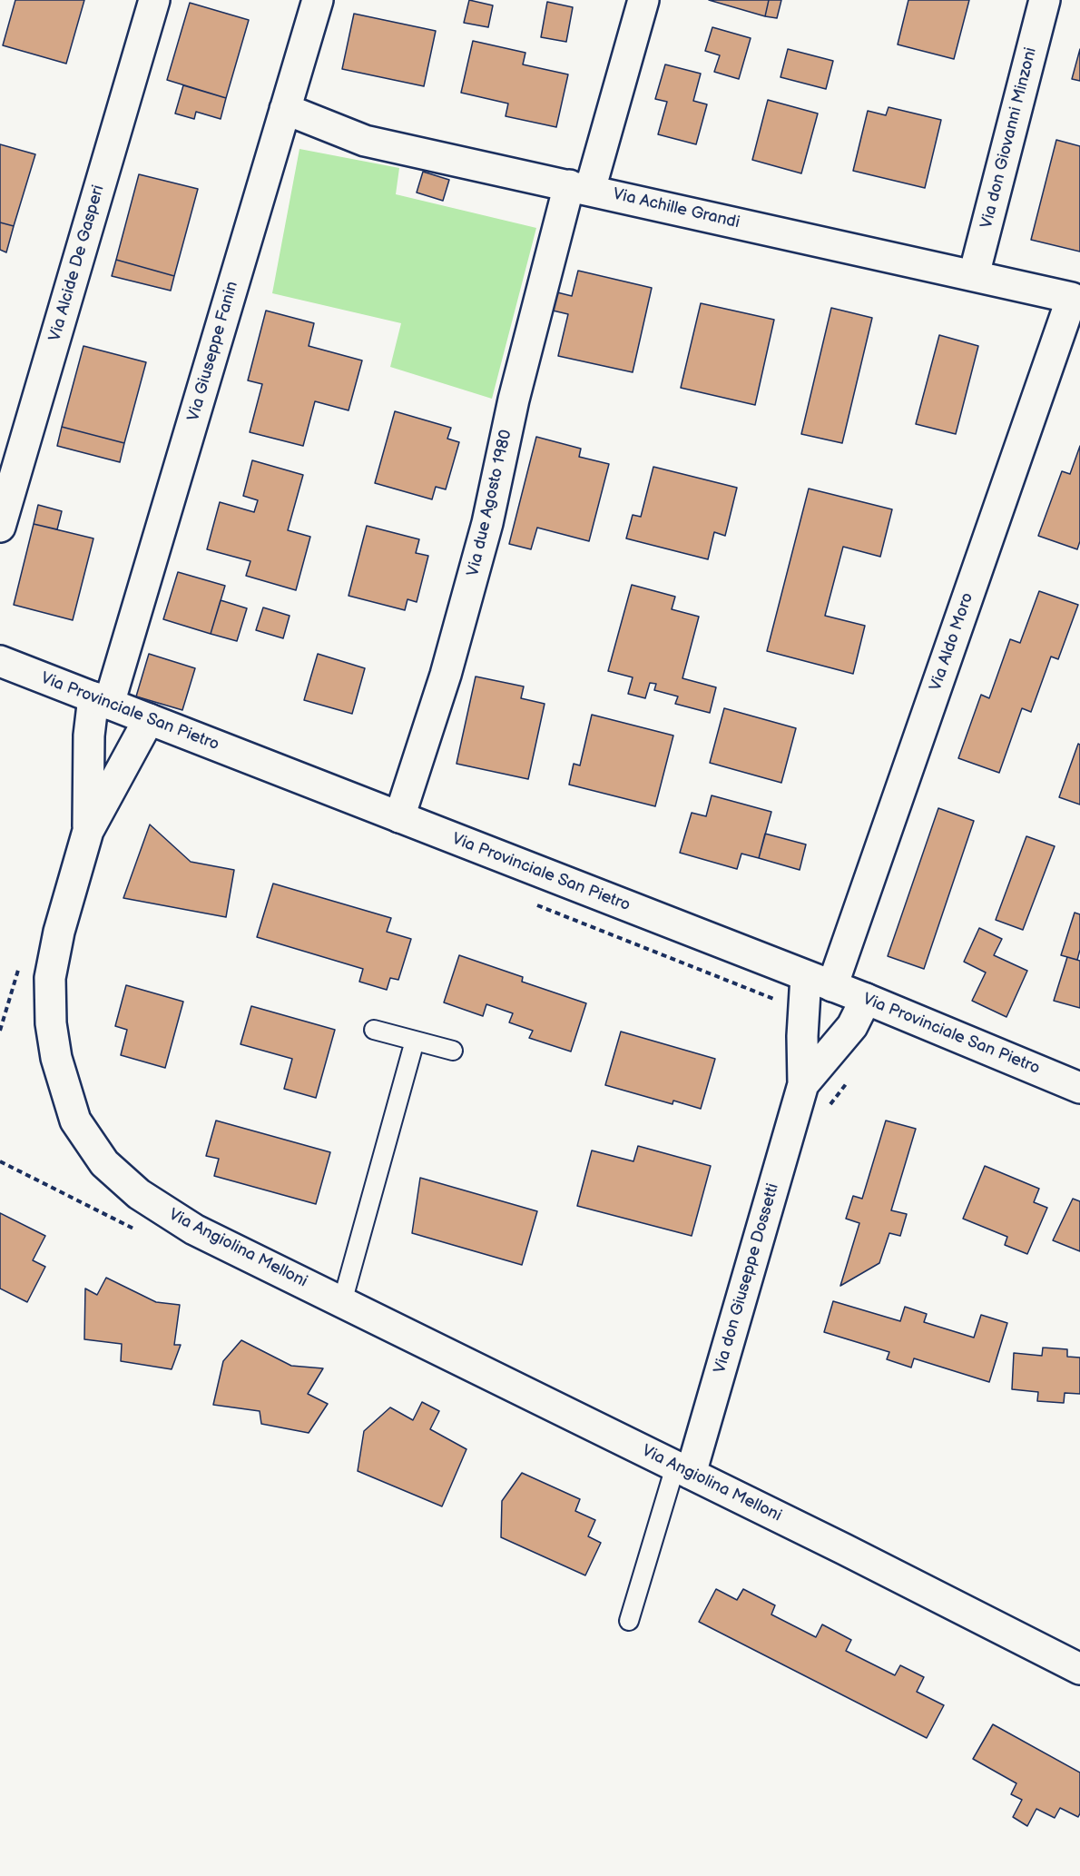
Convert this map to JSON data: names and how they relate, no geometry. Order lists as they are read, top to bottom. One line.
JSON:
{"streets":{"street":["Via don Giovanni Minzoni","Via Achille Grandi","Via Alcide De Gasperi","Via Giuseppe Fanin","Via due Agosto 1980","Via Aldo Moro","Via Provinciale San Pietro","Via Angiolina Melloni","Via don Giuseppe Dossetti"]},"crossings":[["Via don Giovanni Minzoni","Via Achille Grandi"],["Via Achille Grandi","Via Giuseppe Fanin"],["Via Achille Grandi","Via due Agosto 1980"],["Via Achille Grandi","Via Aldo Moro"],["Via Giuseppe Fanin","Via Provinciale San Pietro"],["Via Giuseppe Fanin","Via Angiolina Melloni"],["Via due Agosto 1980","Via Provinciale San Pietro"],["Via Aldo Moro","Via Provinciale San Pietro"],["Via Aldo Moro","Via don Giuseppe Dossetti"],["Via Provinciale San Pietro","Via Angiolina Melloni"],["Via Provinciale San Pietro","Via don Giuseppe Dossetti"],["Via Angiolina Melloni","Via don Giuseppe Dossetti"]]}
